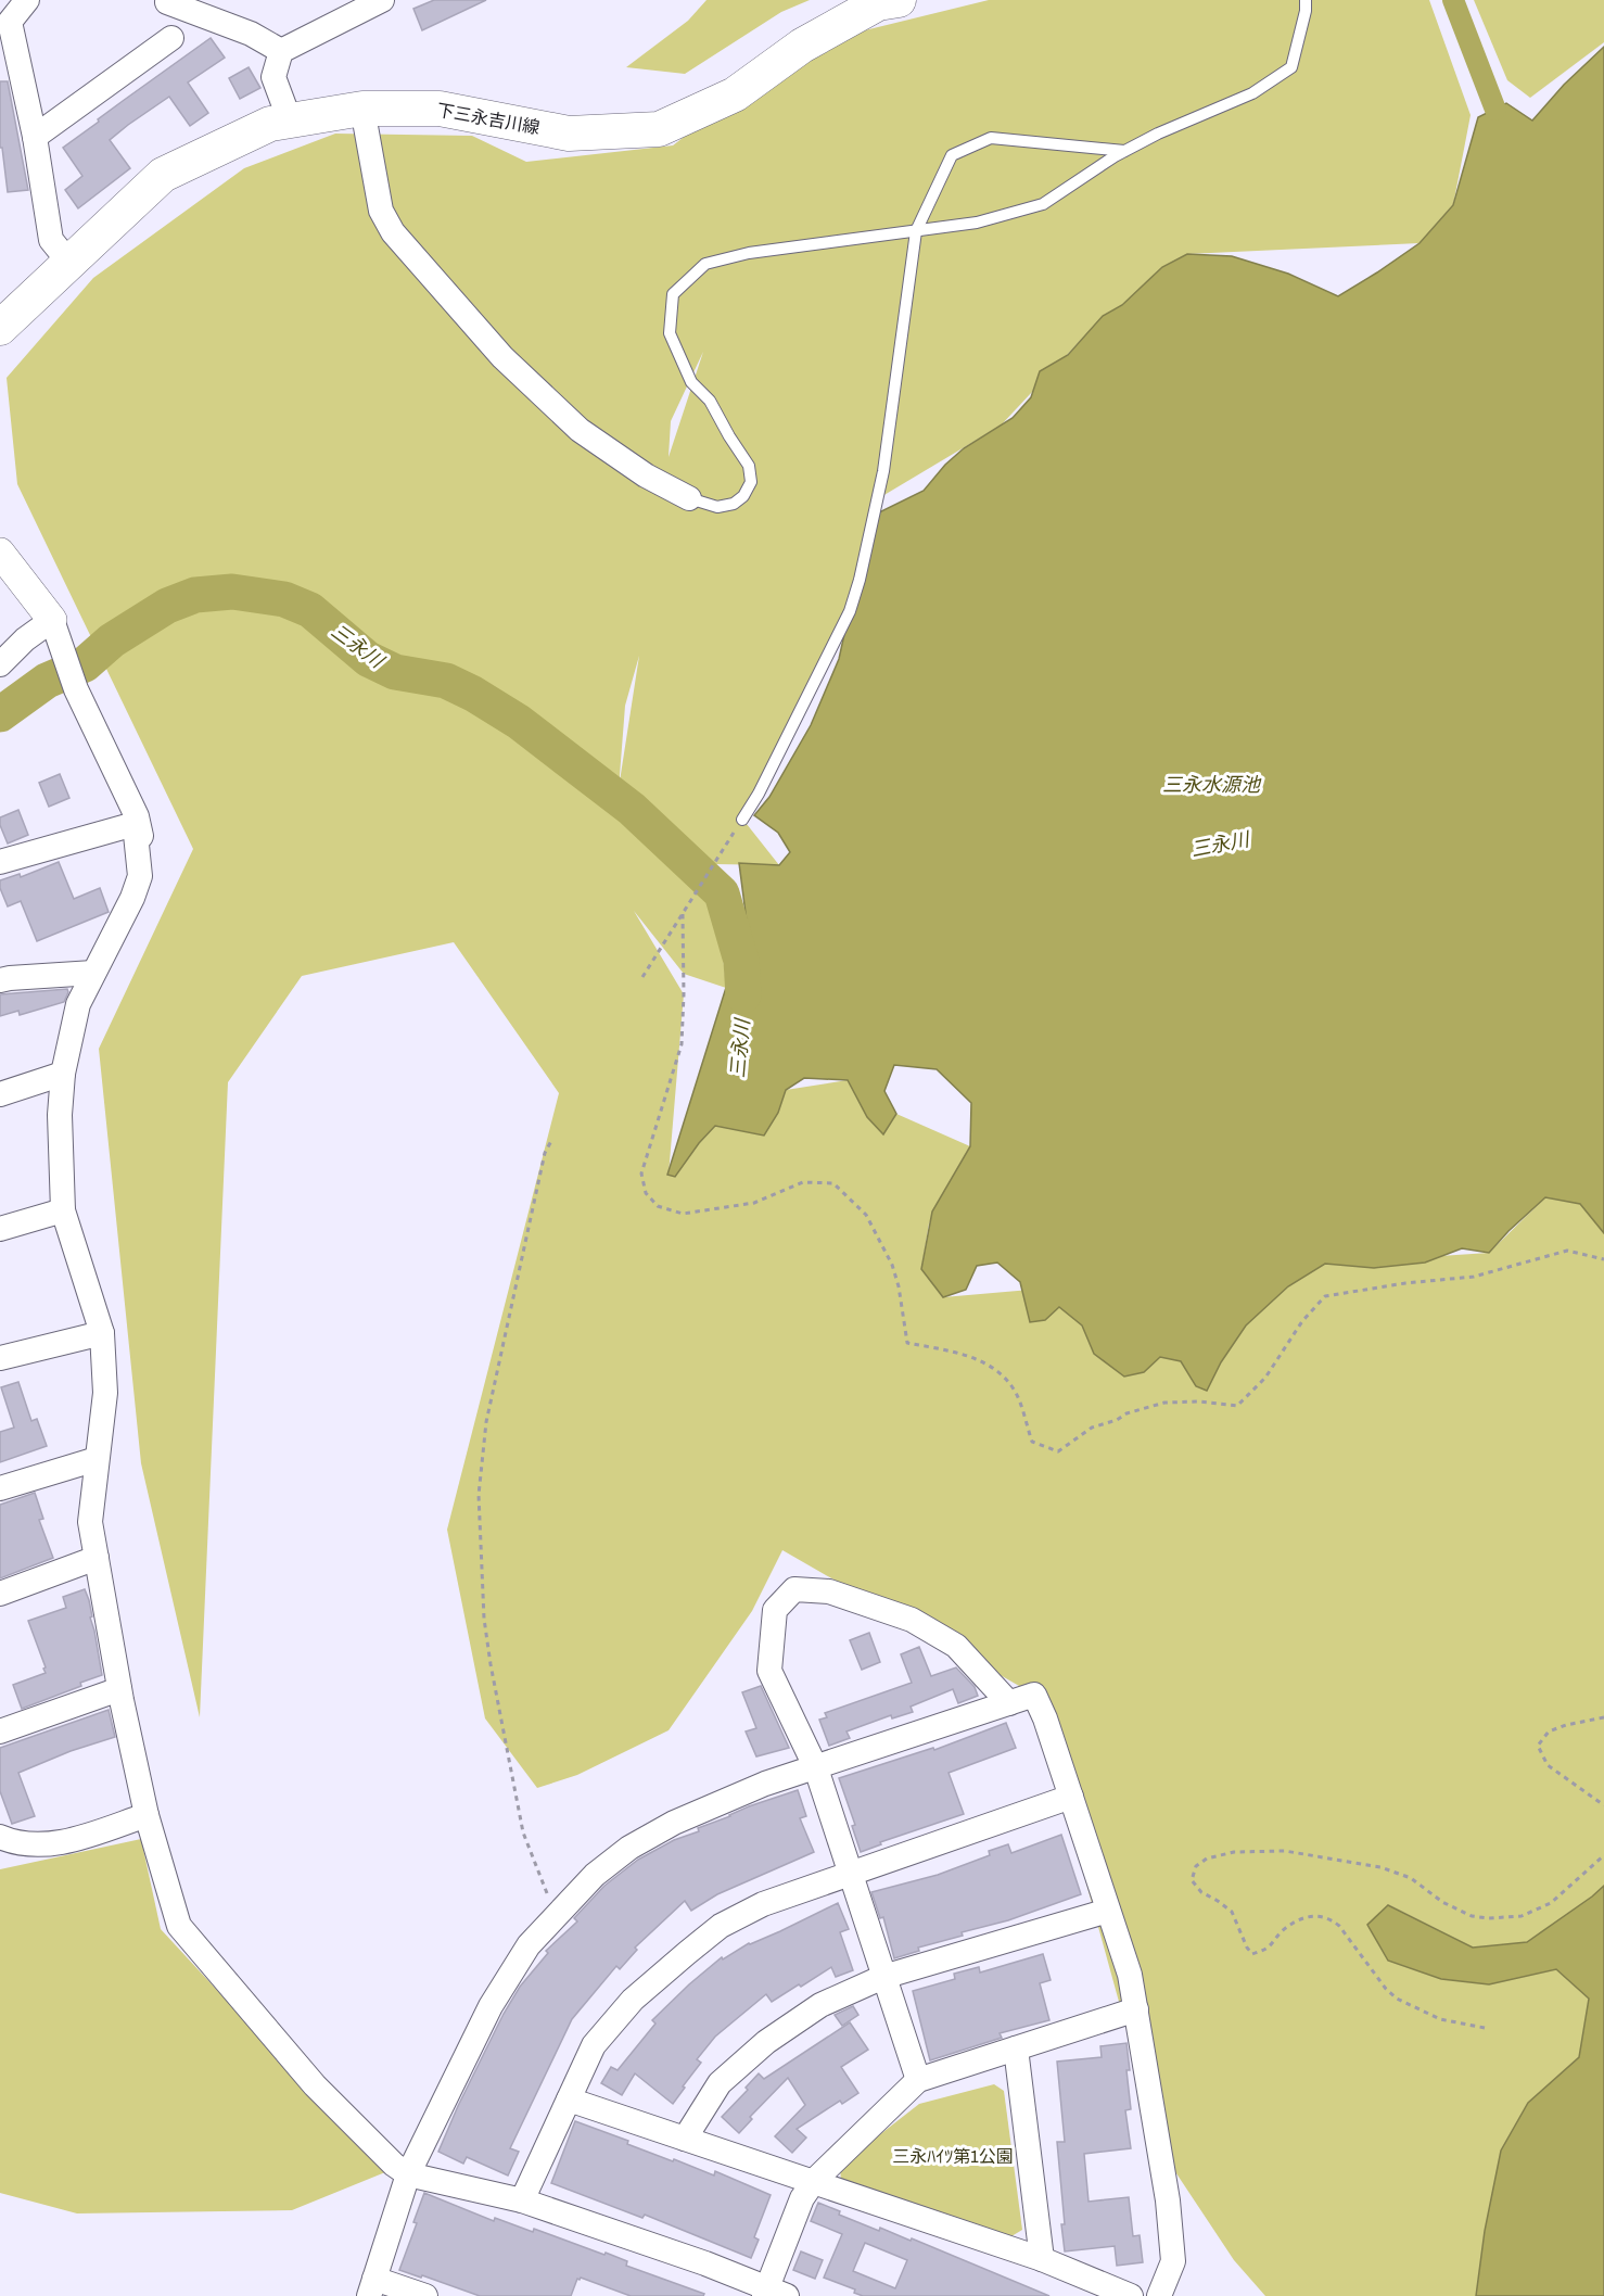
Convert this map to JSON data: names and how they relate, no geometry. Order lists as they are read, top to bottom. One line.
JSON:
{"streets":{"main road":["下三永吉川線"]},"water":["三永川","三永水源池"],"parks":["三永ﾊｲﾂ第1公園"]}
